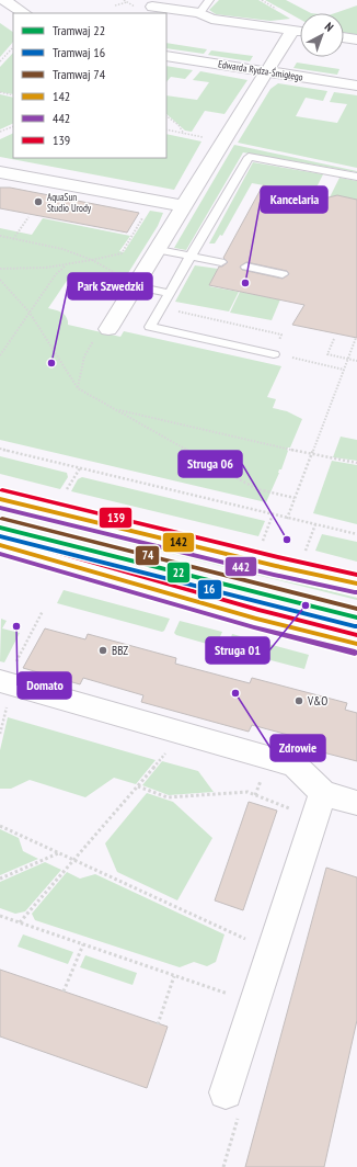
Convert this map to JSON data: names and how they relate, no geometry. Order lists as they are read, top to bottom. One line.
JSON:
{"streets":{"street":["Edwarda Rydza-Śmigłego"]},"places":["AquaSun Studio Urody","Kancelaria","Park Szwedzki","Struga 06","Struga 01","Domato","BBZ","Zdrowie","V&O"],"lines":["transit line 139","transit line 142","transit line 442","tram line 74","tram line 22","tram line 16"],"legend":["Tramwaj 22","Tramwaj 16","Tramwaj 74","142","442","139"],"north":"top right"}
